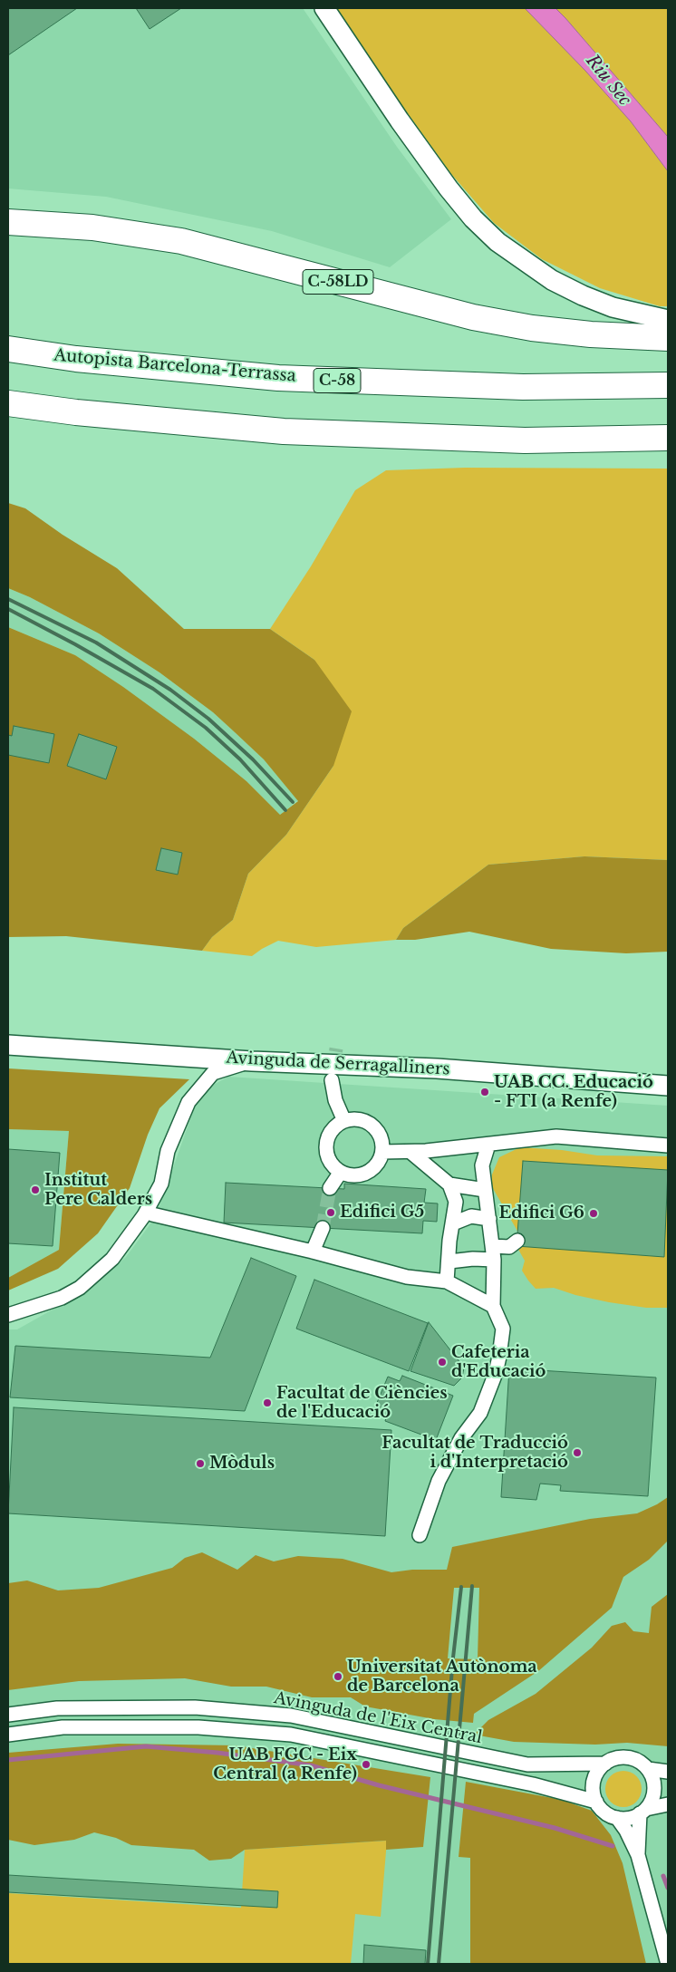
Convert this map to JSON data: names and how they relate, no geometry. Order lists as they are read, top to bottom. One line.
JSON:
{"streets":{"highway":["C-58LD","Autopista Barcelona-Terrassa","C-58"],"street":["Avinguda de Serragalliners","Avinguda de l'Eix Central"]},"water":["Riu Sec"],"places":["UAB CC. Educació - FTI (a Renfe)","Institut Pere Calders","Edifici G5","Edifici G6","Cafeteria d'Educació","Facultat de Ciències de l'Educació","Facultat de Traducció i d'Interpretació","Mòduls","Universitat Autònoma de Barcelona","UAB FGC - Eix Central (a Renfe)"]}
